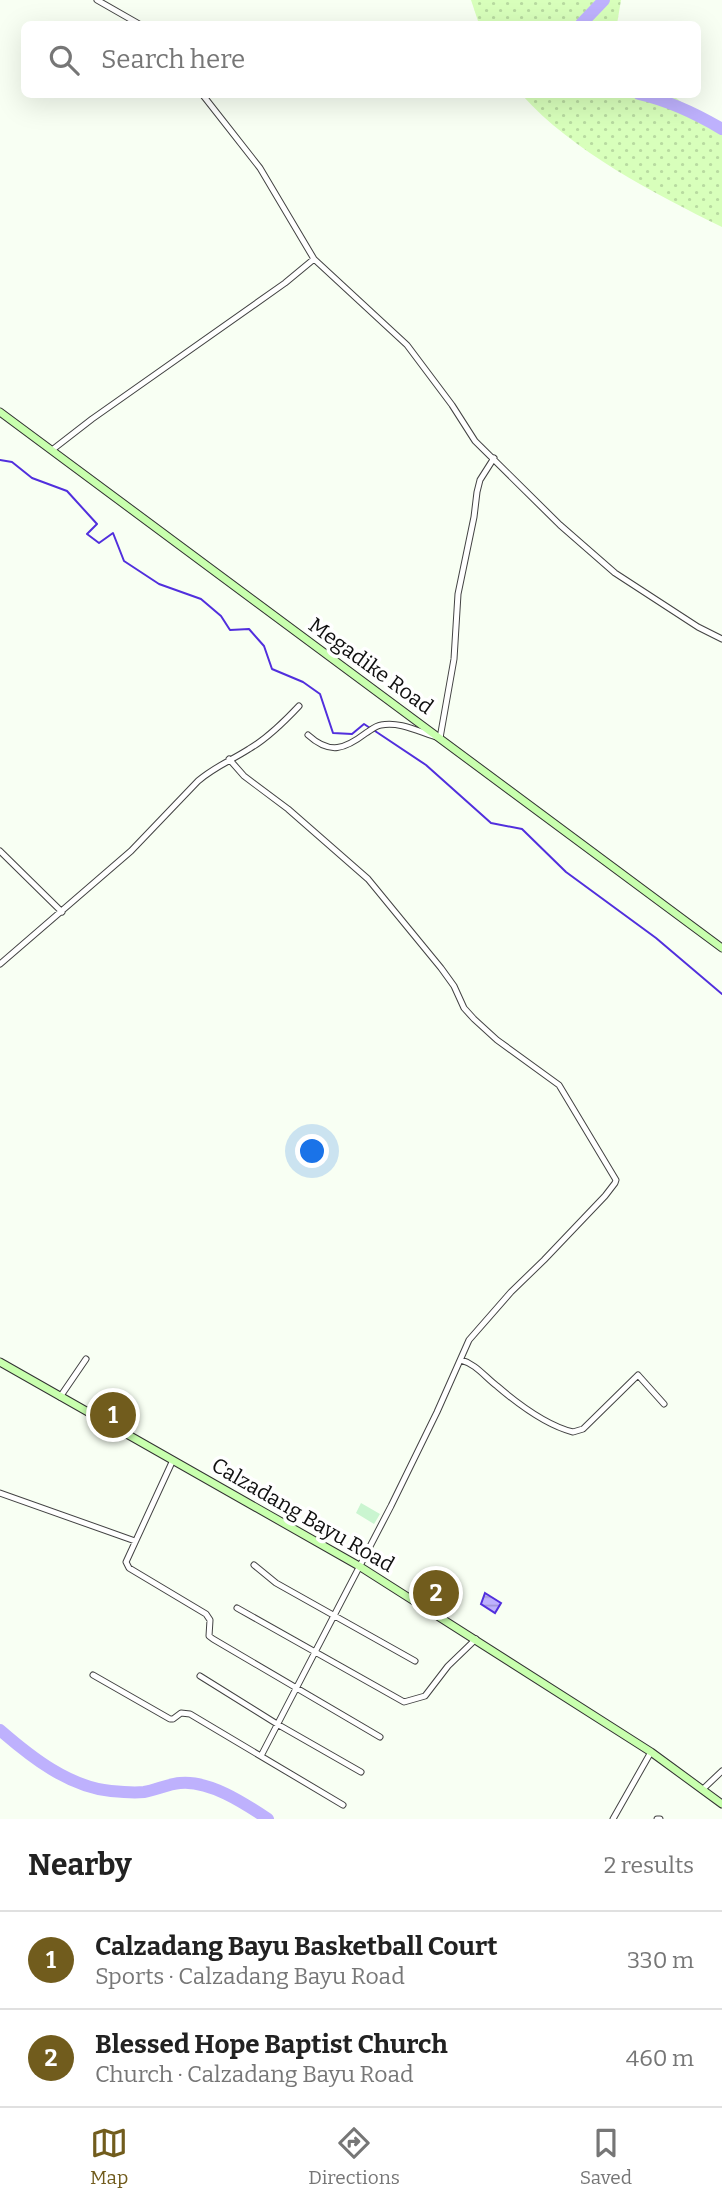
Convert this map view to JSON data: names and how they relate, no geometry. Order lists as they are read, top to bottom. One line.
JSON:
{"streets":{"main road":["Megadike Road","Calzadang Bayu Road"]},"page":{"search":"Search here","pins":["1","2"],"heading":["Nearby","2 results"],"list":[{"mark":"1","name":"Calzadang Bayu Basketball Court","note":"Sports · Calzadang Bayu Road","value":"330 m"},{"mark":"2","name":"Blessed Hope Baptist Church","note":"Church · Calzadang Bayu Road","value":"460 m"}],"nav":["Map","Directions","Saved"]}}
